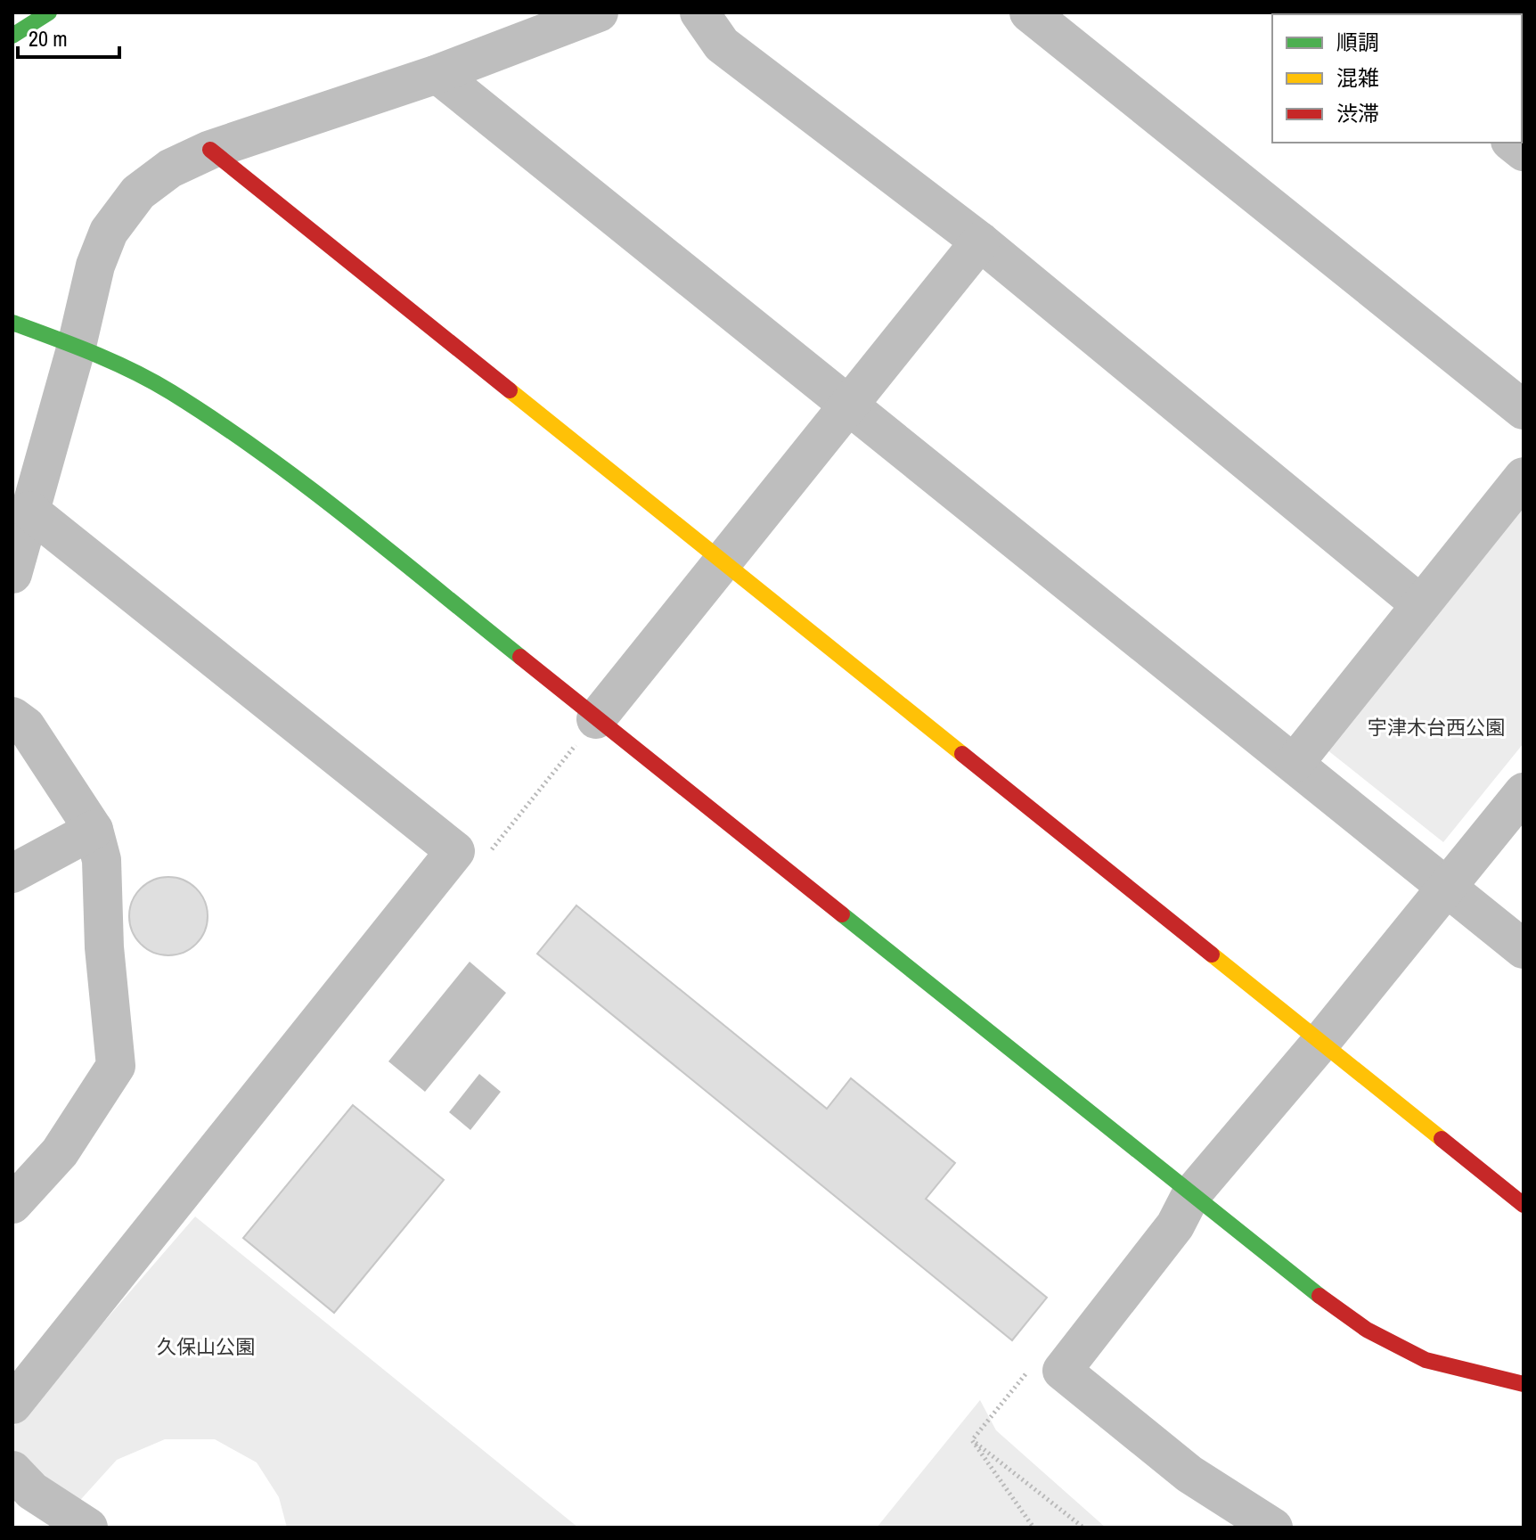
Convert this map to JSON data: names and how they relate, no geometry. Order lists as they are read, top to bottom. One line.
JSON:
{"parks":["宇津木台西公園","久保山公園"],"legend":["順調","混雑","渋滞"],"scale_bar":"20 m"}
